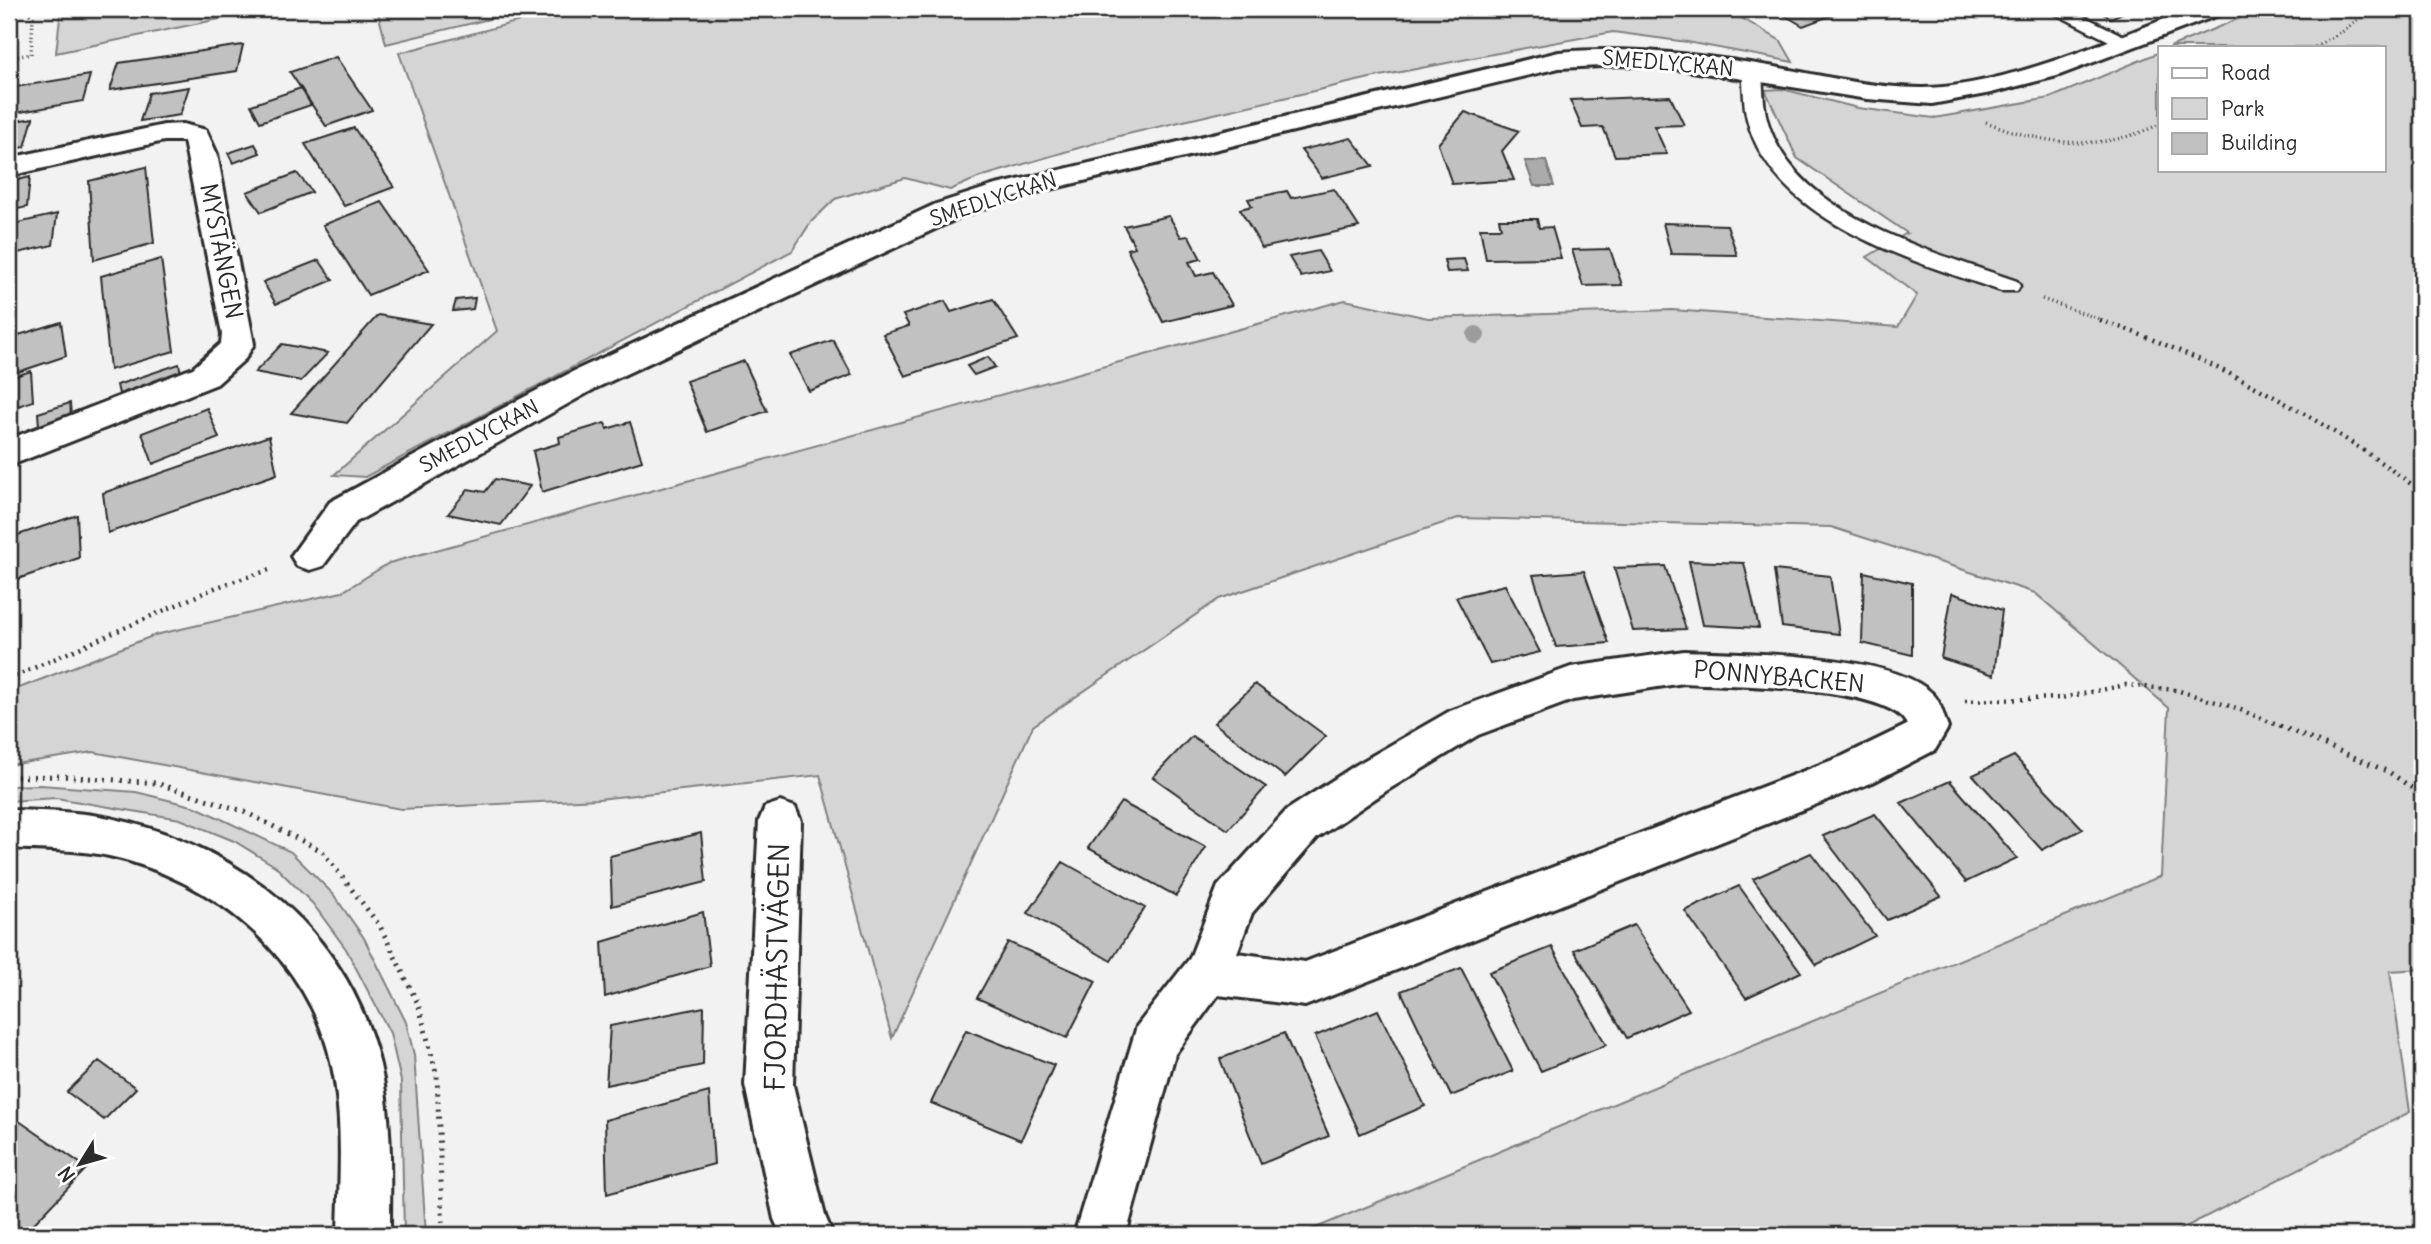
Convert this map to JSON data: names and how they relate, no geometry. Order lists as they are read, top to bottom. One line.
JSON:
{"streets":{"street":["SMEDLYCKAN","MYSTÄNGEN","PONNYBACKEN","FJORDHÄSTVÄGEN"]},"legend":["Road","Park","Building"],"north":"bottom left"}
